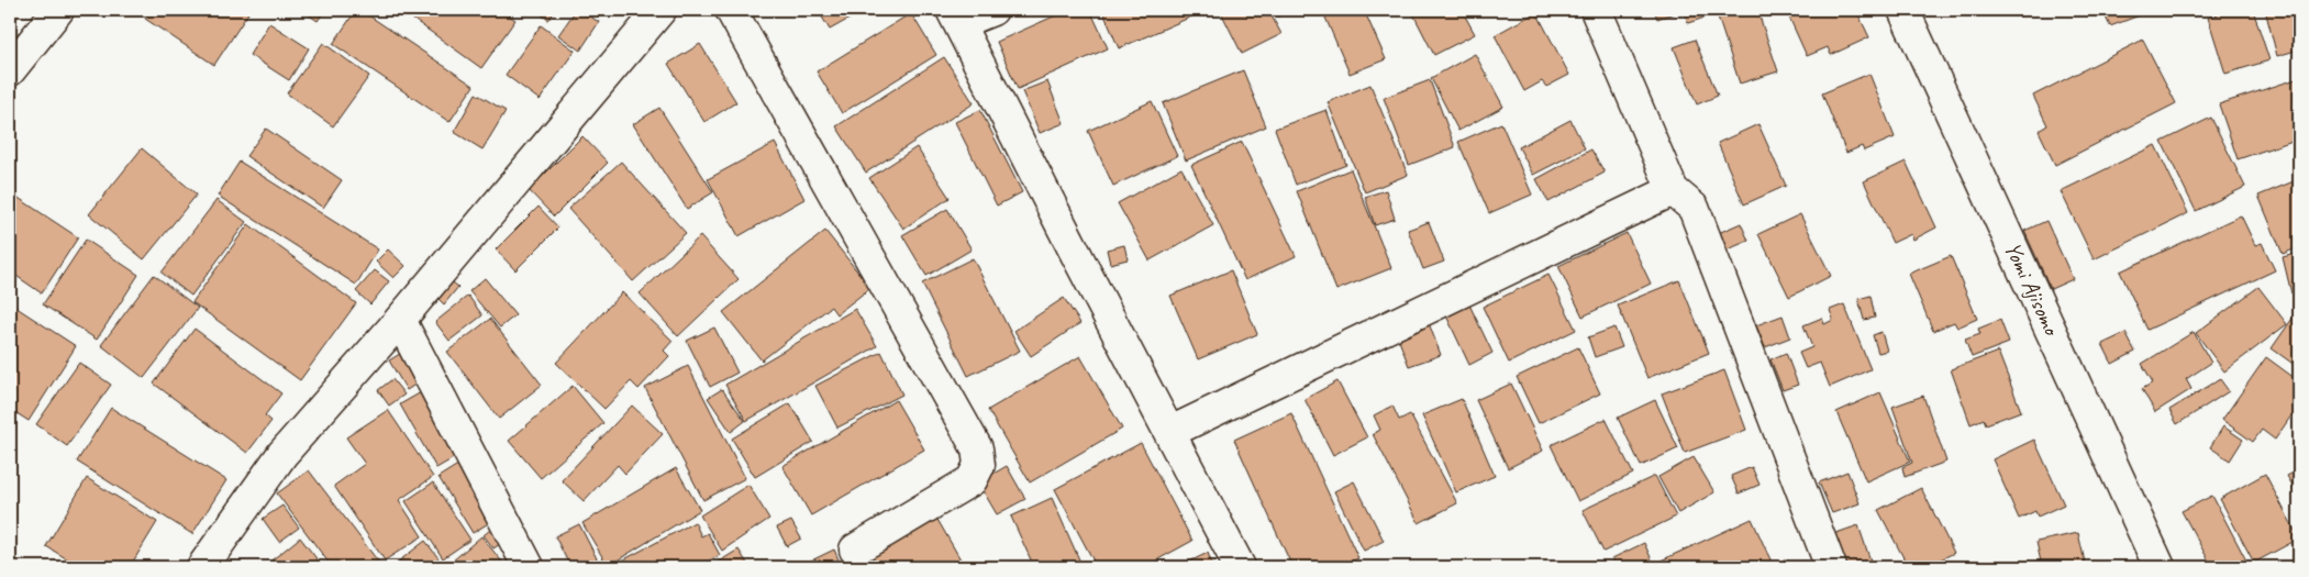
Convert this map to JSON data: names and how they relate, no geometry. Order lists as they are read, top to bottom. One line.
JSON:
{"streets":{"street":["Yomi Ajisomo"]}}
